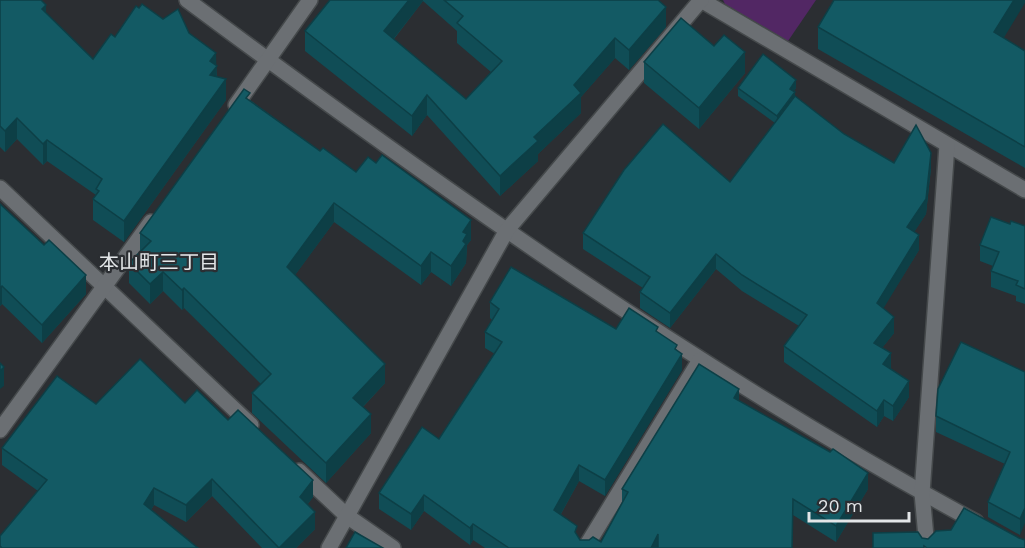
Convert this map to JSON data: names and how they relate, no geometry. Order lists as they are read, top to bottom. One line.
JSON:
{"districts":["本山町三丁目"],"scale_bar":"20 m"}
